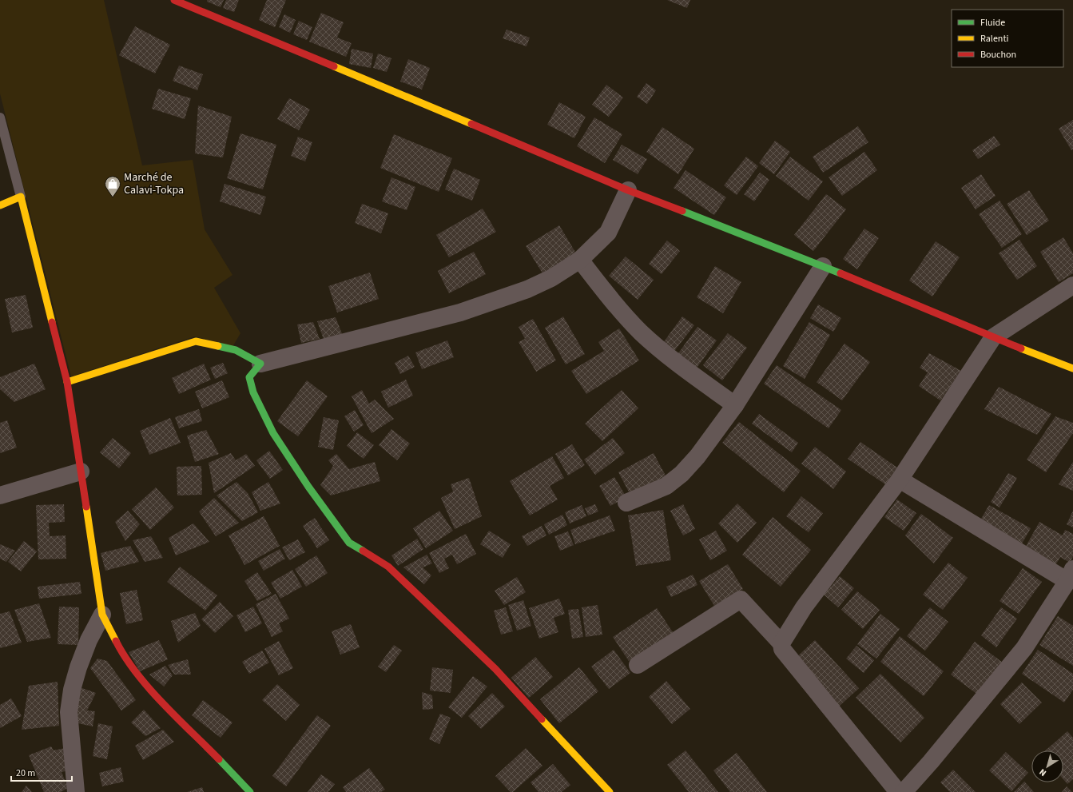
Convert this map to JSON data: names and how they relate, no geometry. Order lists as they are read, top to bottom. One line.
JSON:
{"places":{"shop":["Marché de Calavi-Tokpa"]},"legend":["Fluide","Ralenti","Bouchon"],"scale_bar":"20 m","north":"bottom left"}
